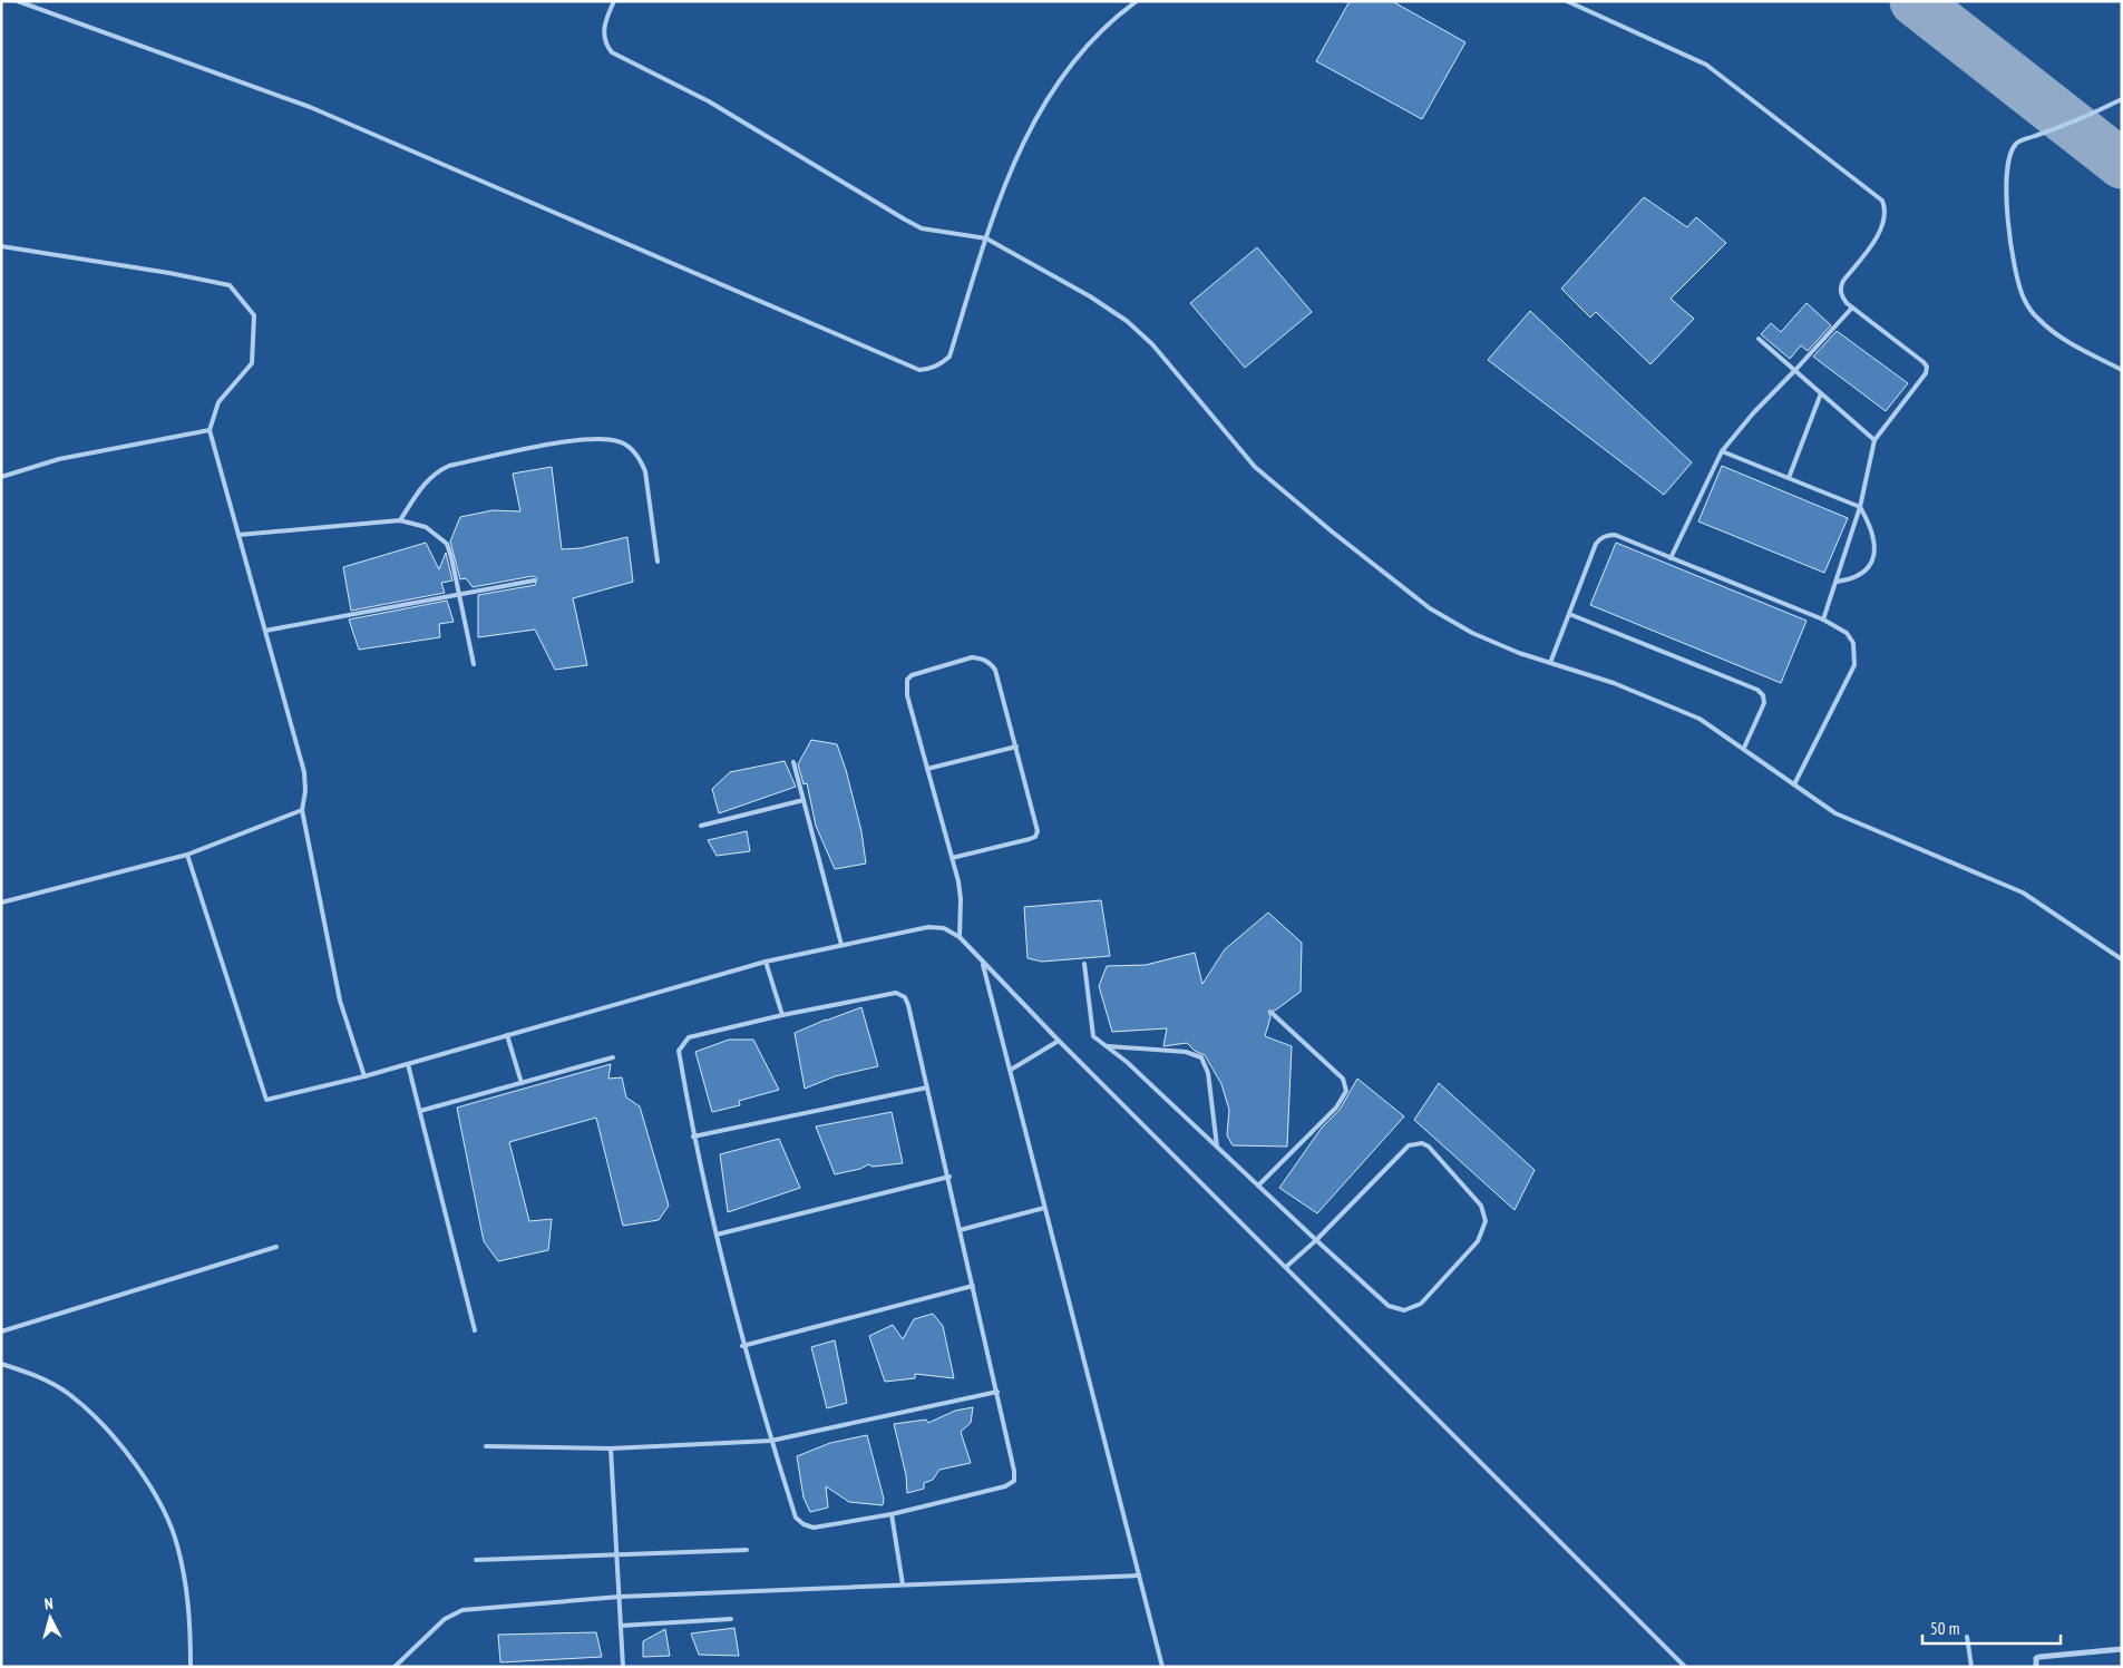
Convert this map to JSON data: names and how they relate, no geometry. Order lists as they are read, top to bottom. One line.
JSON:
{"scale_bar":"50 m","north":"top"}
